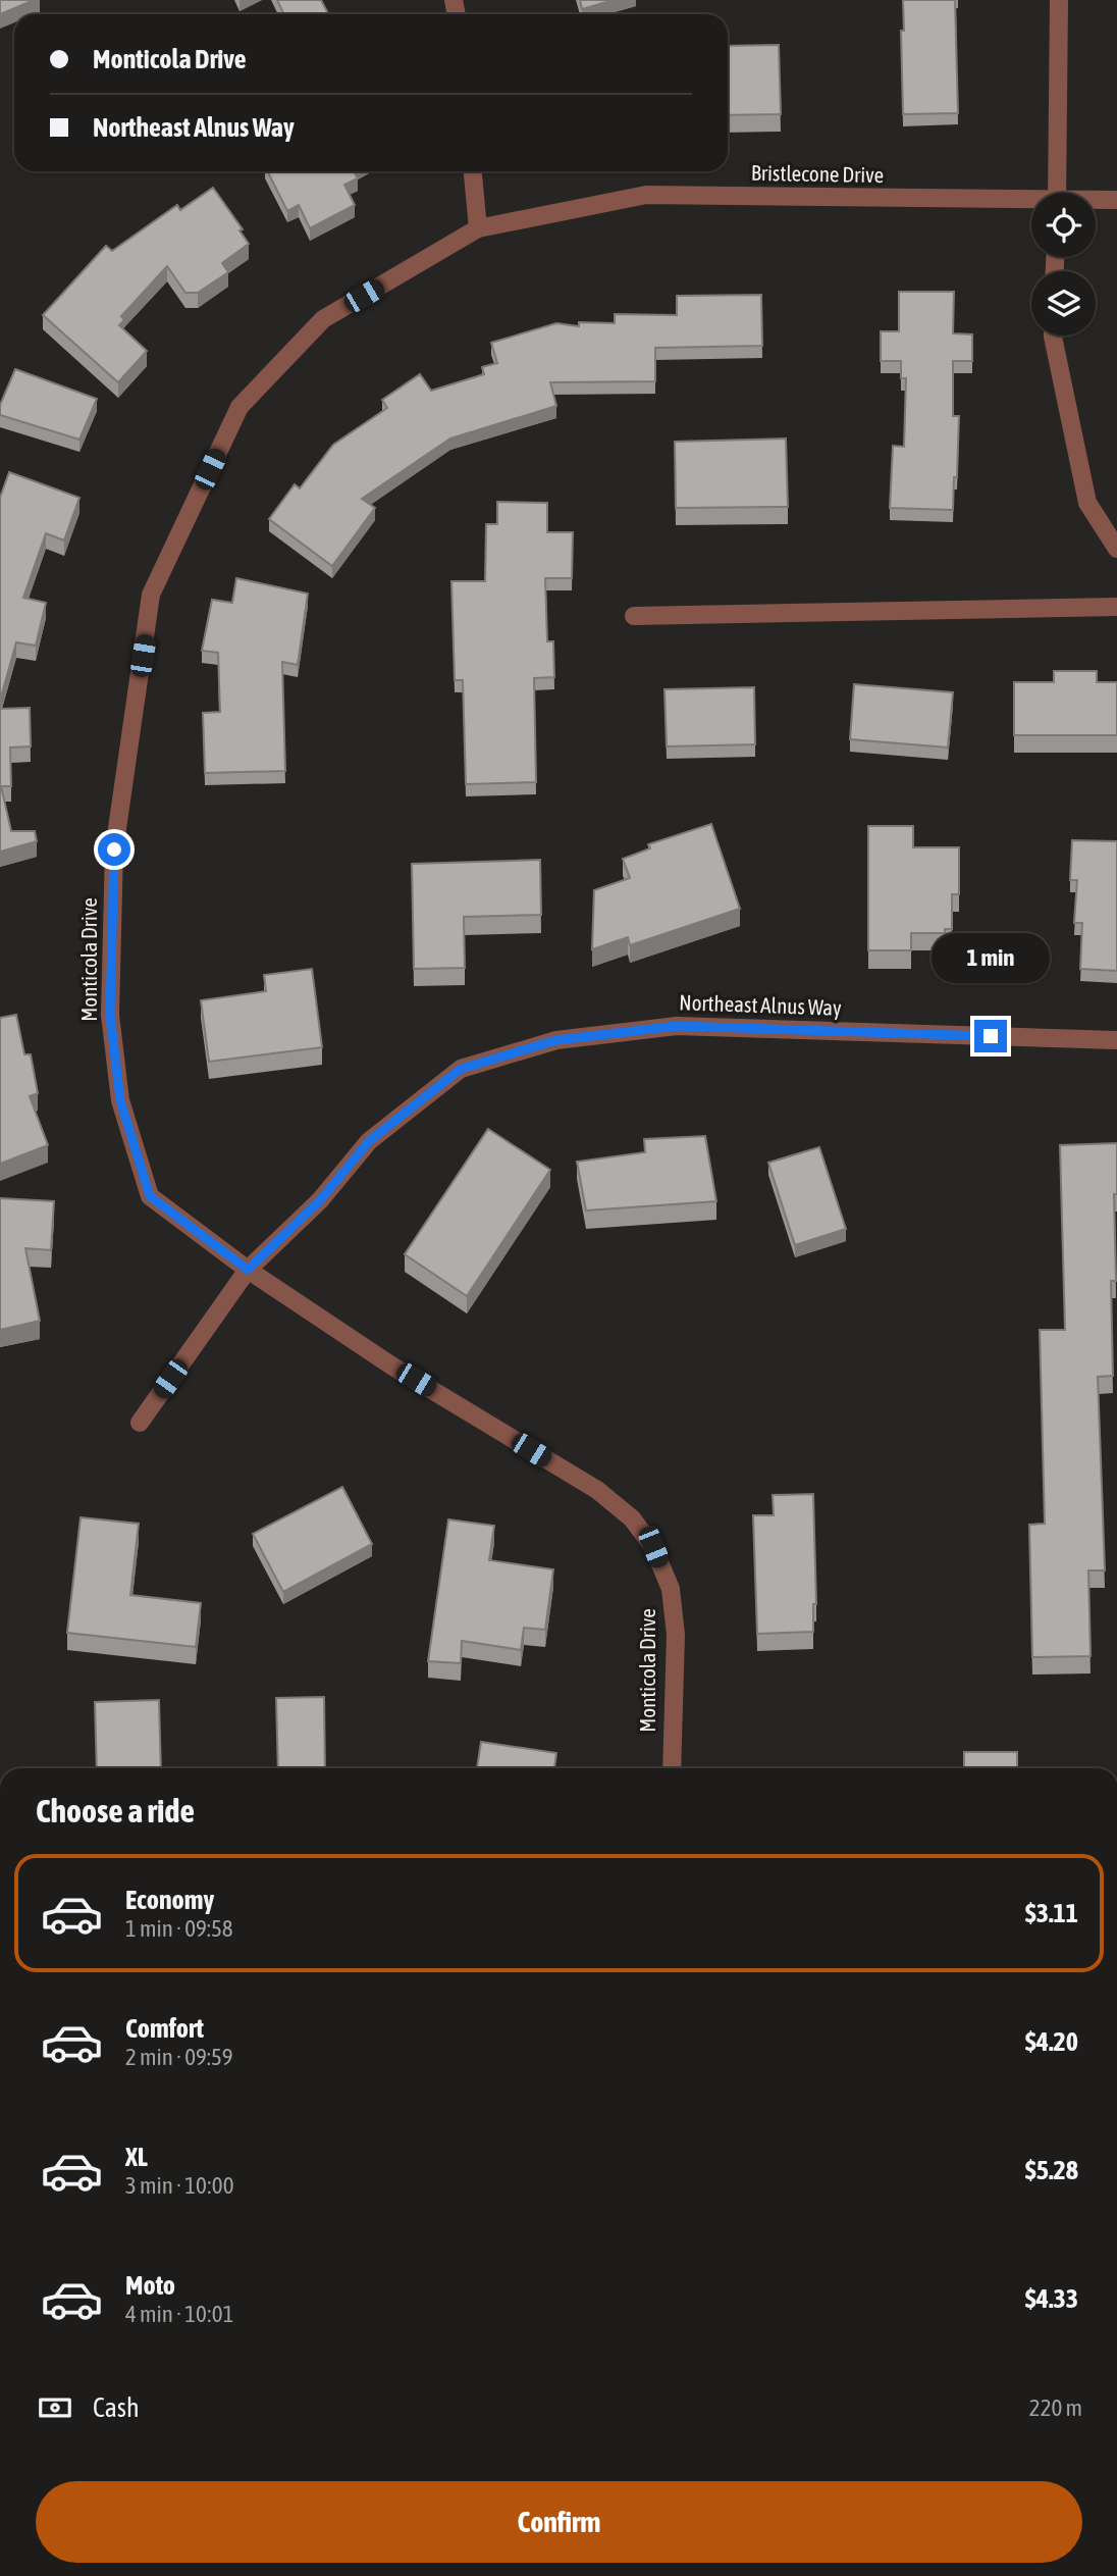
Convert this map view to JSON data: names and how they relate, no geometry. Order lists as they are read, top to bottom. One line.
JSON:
{"streets":{"street":["Bristlecone Drive","Monticola Drive","Northeast Alnus Way"]},"crossings":[["Bristlecone Drive","Monticola Drive"],["Monticola Drive","Northeast Alnus Way"]],"page":{"banner":["Monticola Drive","Northeast Alnus Way"],"bubble":"1 min","heading":"Choose a ride","list":[{"name":"Economy","note":"1 min · 09:58","value":"$3.11"},{"name":"Comfort","note":"2 min · 09:59","value":"$4.20"},{"name":"XL","note":"3 min · 10:00","value":"$5.28"},{"name":"Moto","note":"4 min · 10:01","value":"$4.33"}],"pay":["Cash","220 m"],"buttons":"Confirm"}}
